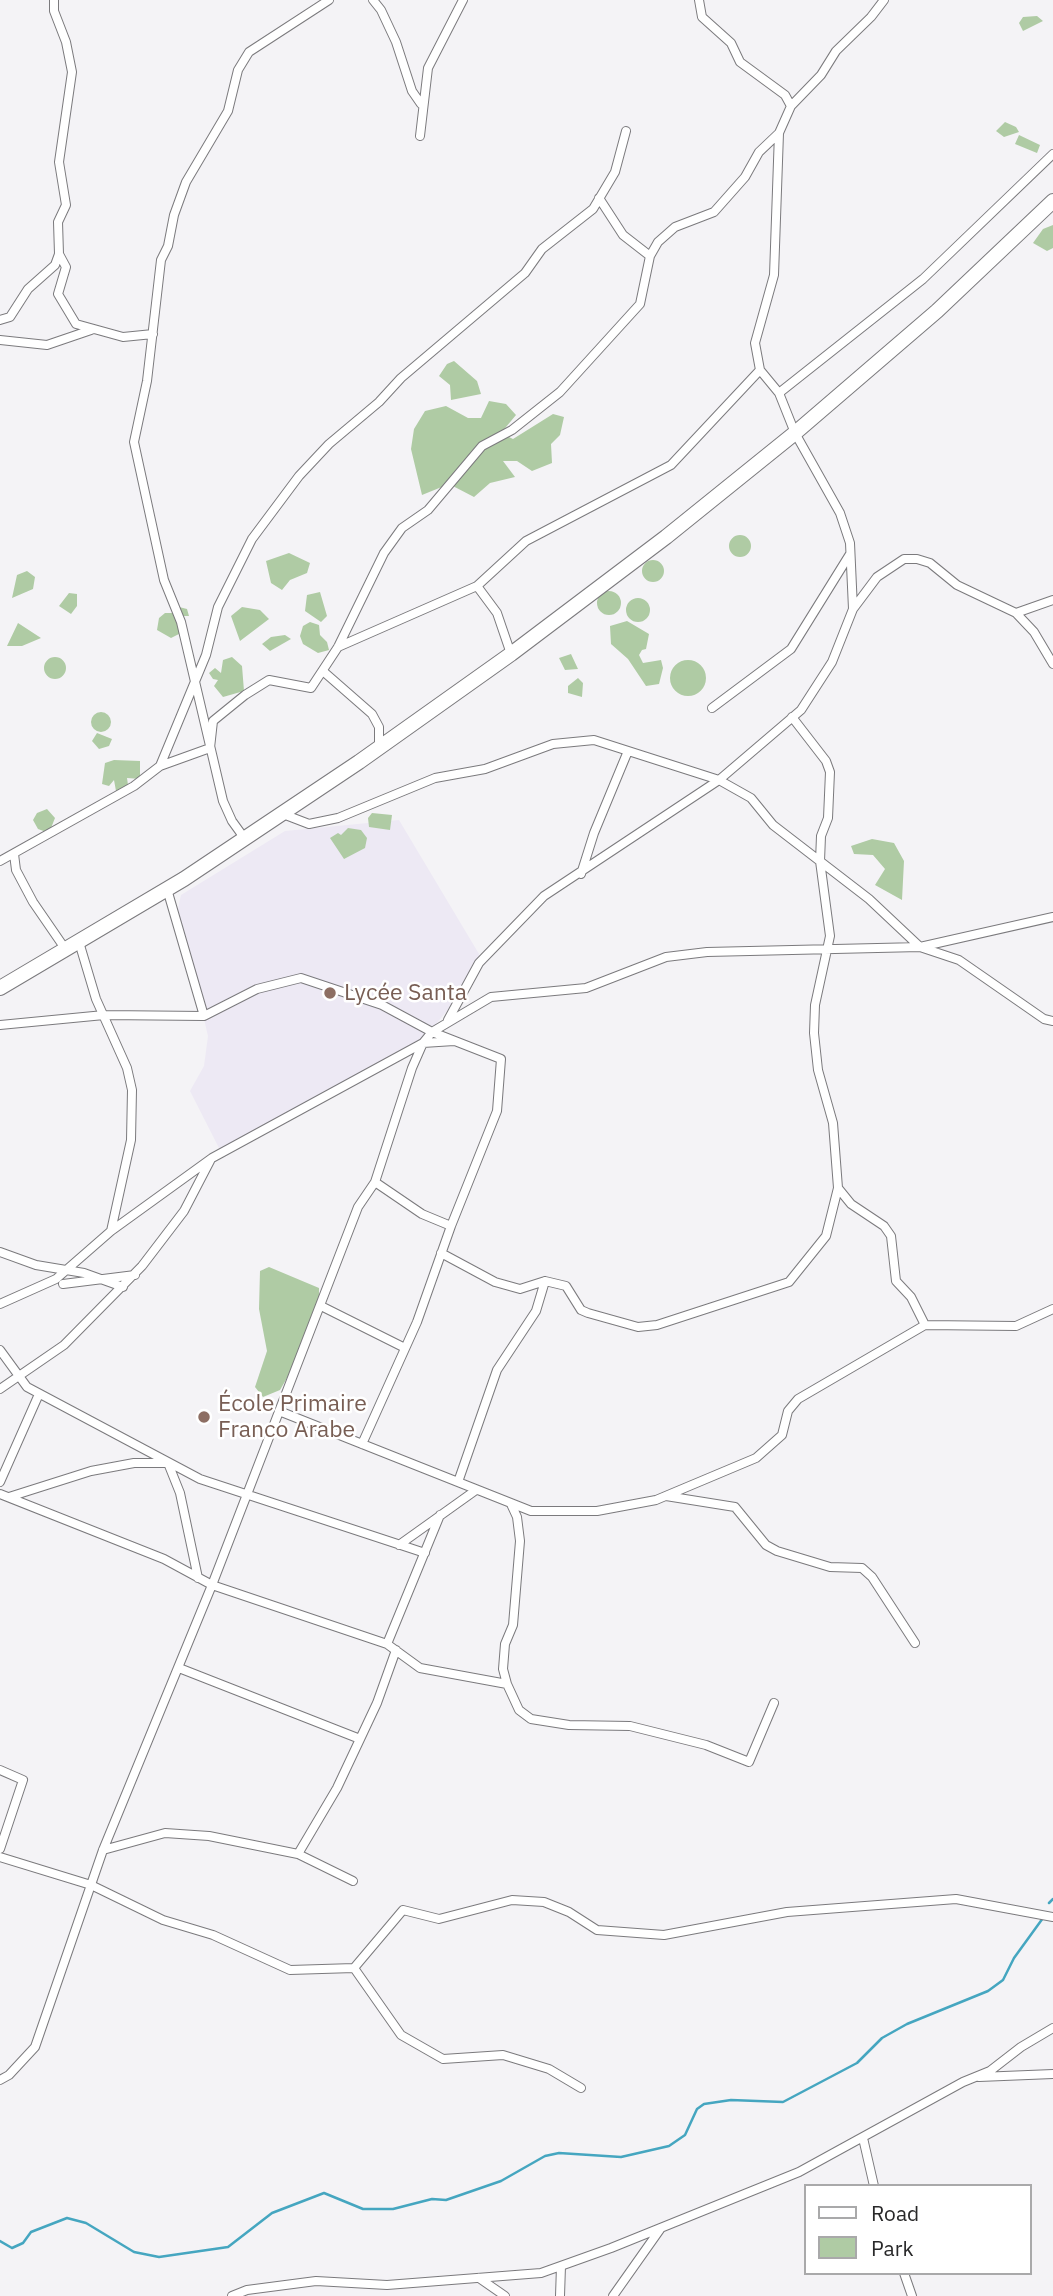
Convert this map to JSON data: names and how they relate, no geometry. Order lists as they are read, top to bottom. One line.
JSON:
{"places":["Lycée Santa","École Primaire Franco Arabe"],"legend":["Road","Park"]}
